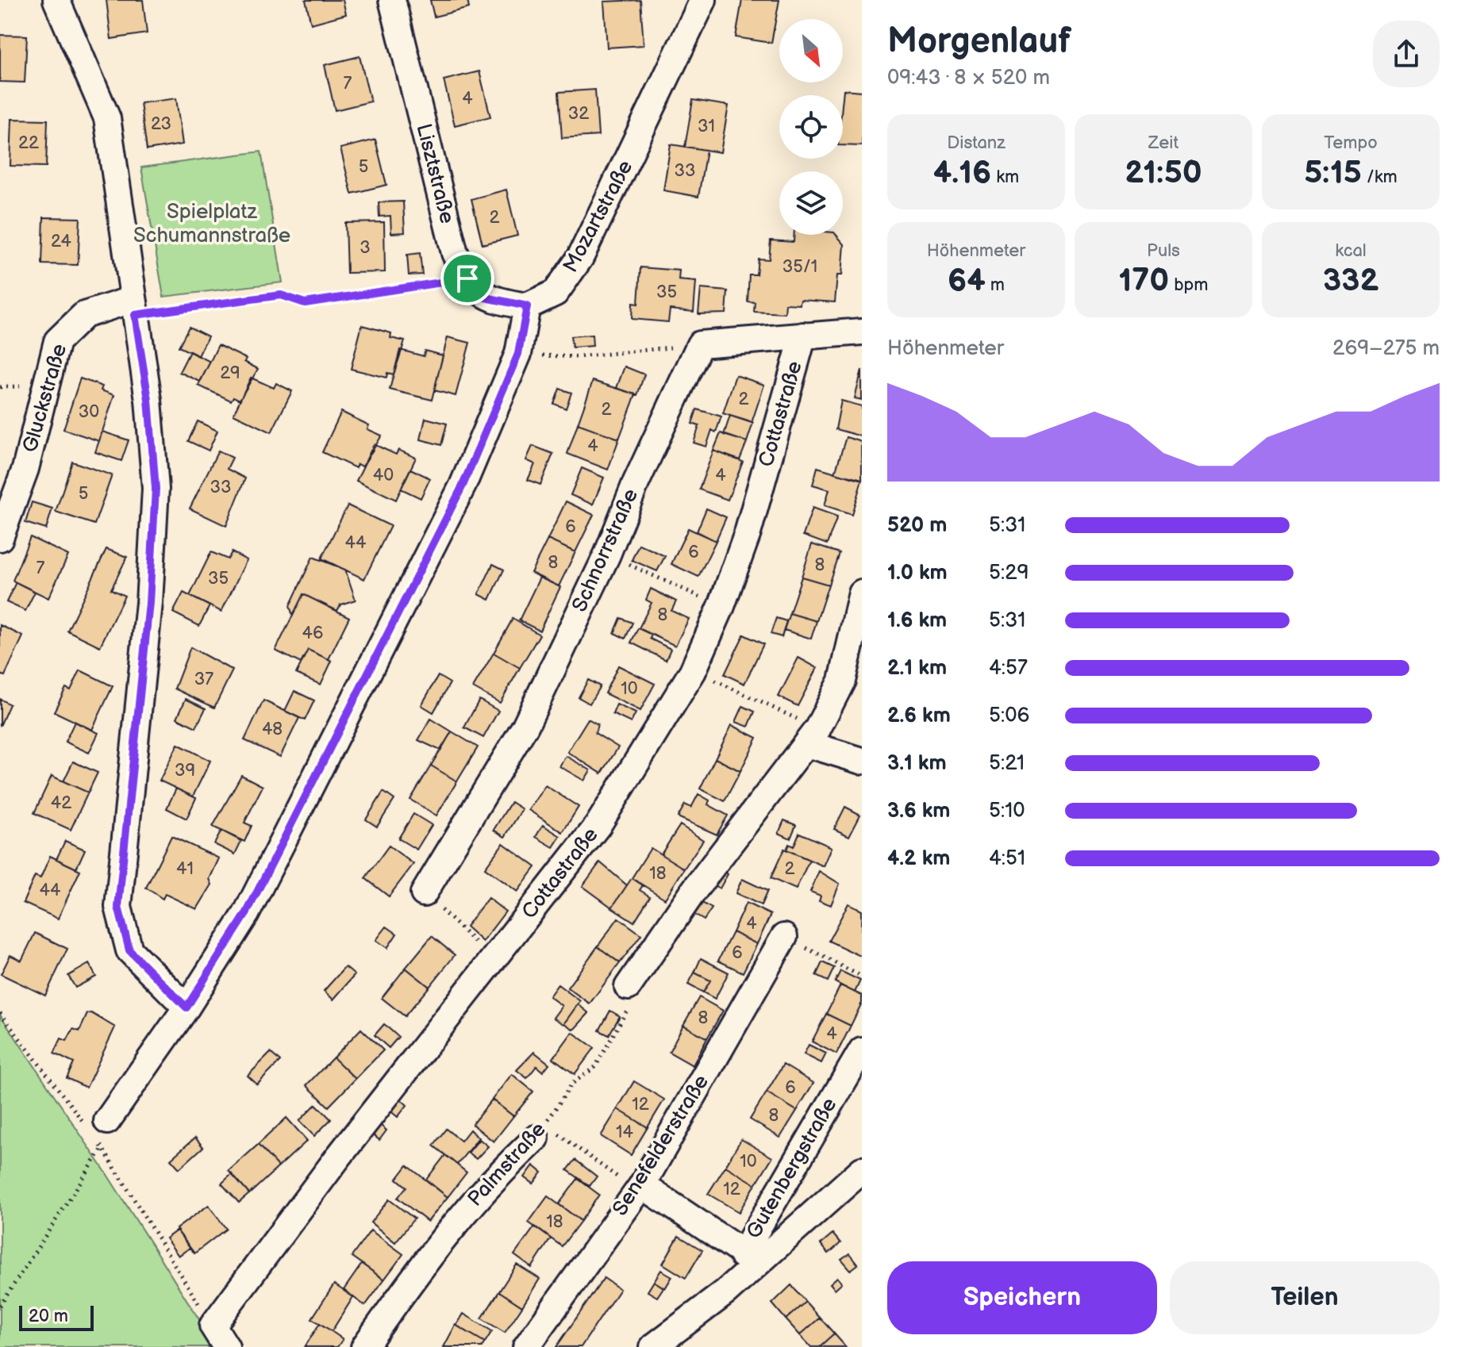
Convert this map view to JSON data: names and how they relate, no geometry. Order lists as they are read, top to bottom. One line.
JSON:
{"streets":{"street":["Lisztstraße","Mozartstraße","Gluckstraße","Cottastraße","Schnorrstraße","Senefelderstraße","Palmstraße","Gutenbergstraße"]},"crossings":[["Lisztstraße","Mozartstraße"]],"parks":["Spielplatz Schumannstraße"],"house_numbers":["7","4","32","23","31","22","5","33","2","24","3","35/1","35","29","2","2","30","4","40","4","33","5","6","44","6","8","8","7","35","8","46","37","10","48","39","42","41","2","18","44","4","6","8","4","6","12","8","14","10","12","18"],"scale_bar":"20 m","north":"bottom right","page":{"heading":["Morgenlauf","09:43 · 8 × 520 m"],"stats":[["Distanz","4.16 km"],["Zeit","21:50"],["Tempo","5:15 /km"],["Höhenmeter","64 m"],["Puls","170 bpm"],["kcal","332"]],"chart":["Höhenmeter","269–275 m"],"list":[{"name":"520 m","note":"5:31"},{"name":"1.0 km","note":"5:29"},{"name":"1.6 km","note":"5:31"},{"name":"2.1 km","note":"4:57"},{"name":"2.6 km","note":"5:06"},{"name":"3.1 km","note":"5:21"},{"name":"3.6 km","note":"5:10"},{"name":"4.2 km","note":"4:51"}],"buttons":["Speichern","Teilen"],"scale":"20 m"}}
